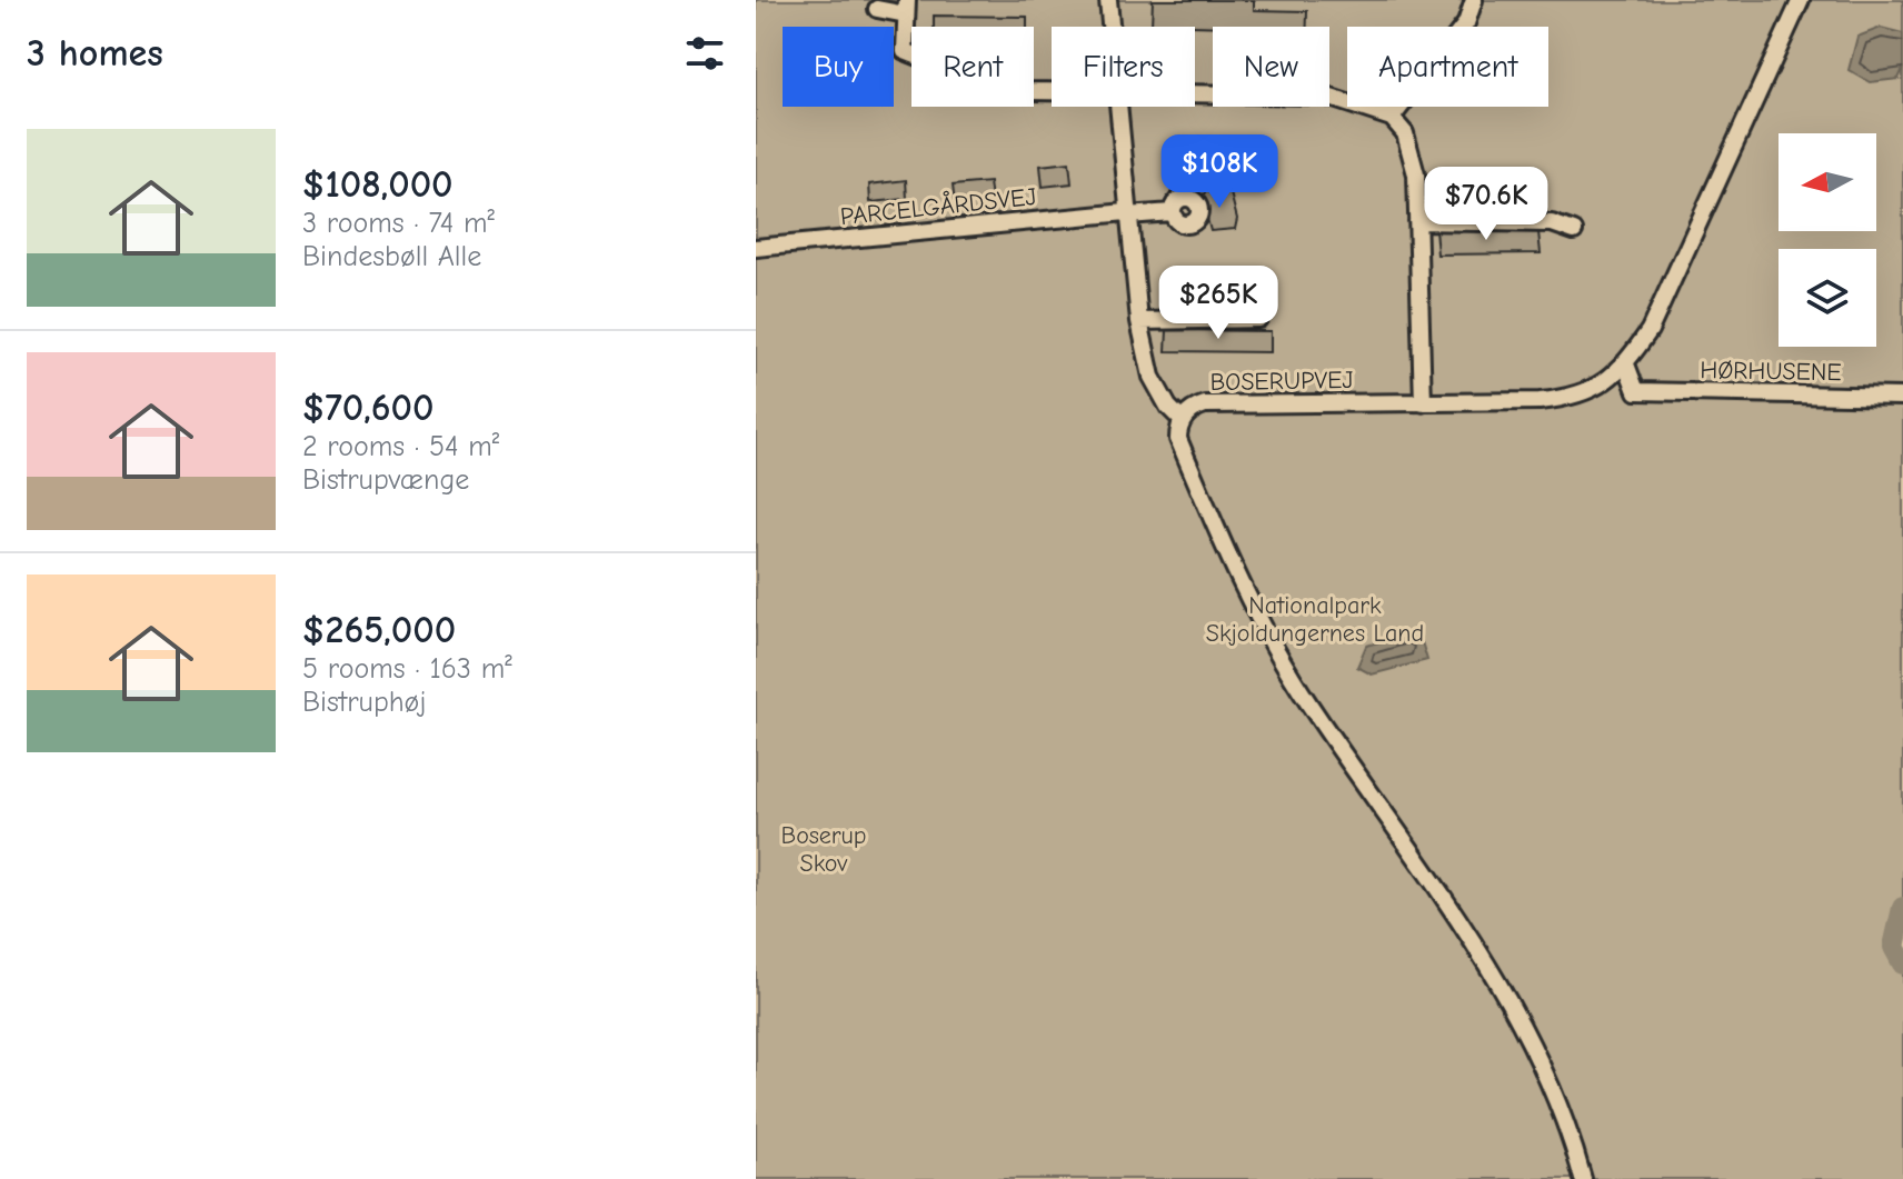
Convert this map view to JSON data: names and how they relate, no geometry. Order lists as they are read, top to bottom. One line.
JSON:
{"streets":{"street":["PARCELGÅRDSVEJ","HØRHUSENE","BOSERUPVEJ"]},"crossings":[["HØRHUSENE","BOSERUPVEJ"]],"parks":["Nationalpark Skjoldungernes Land","Boserup Skov"],"north":"left","page":{"heading":"3 homes","chip":["Buy","Rent","Filters","New","Apartment"],"list":[{"name":"$108,000","note":"3 rooms · 74 m² · Bindesbøll Alle"},{"name":"$70,600","note":"2 rooms · 54 m² · Bistrupvænge"},{"name":"$265,000","note":"5 rooms · 163 m² · Bistruphøj"}],"price":["$108K","$70.6K","$265K"]}}
